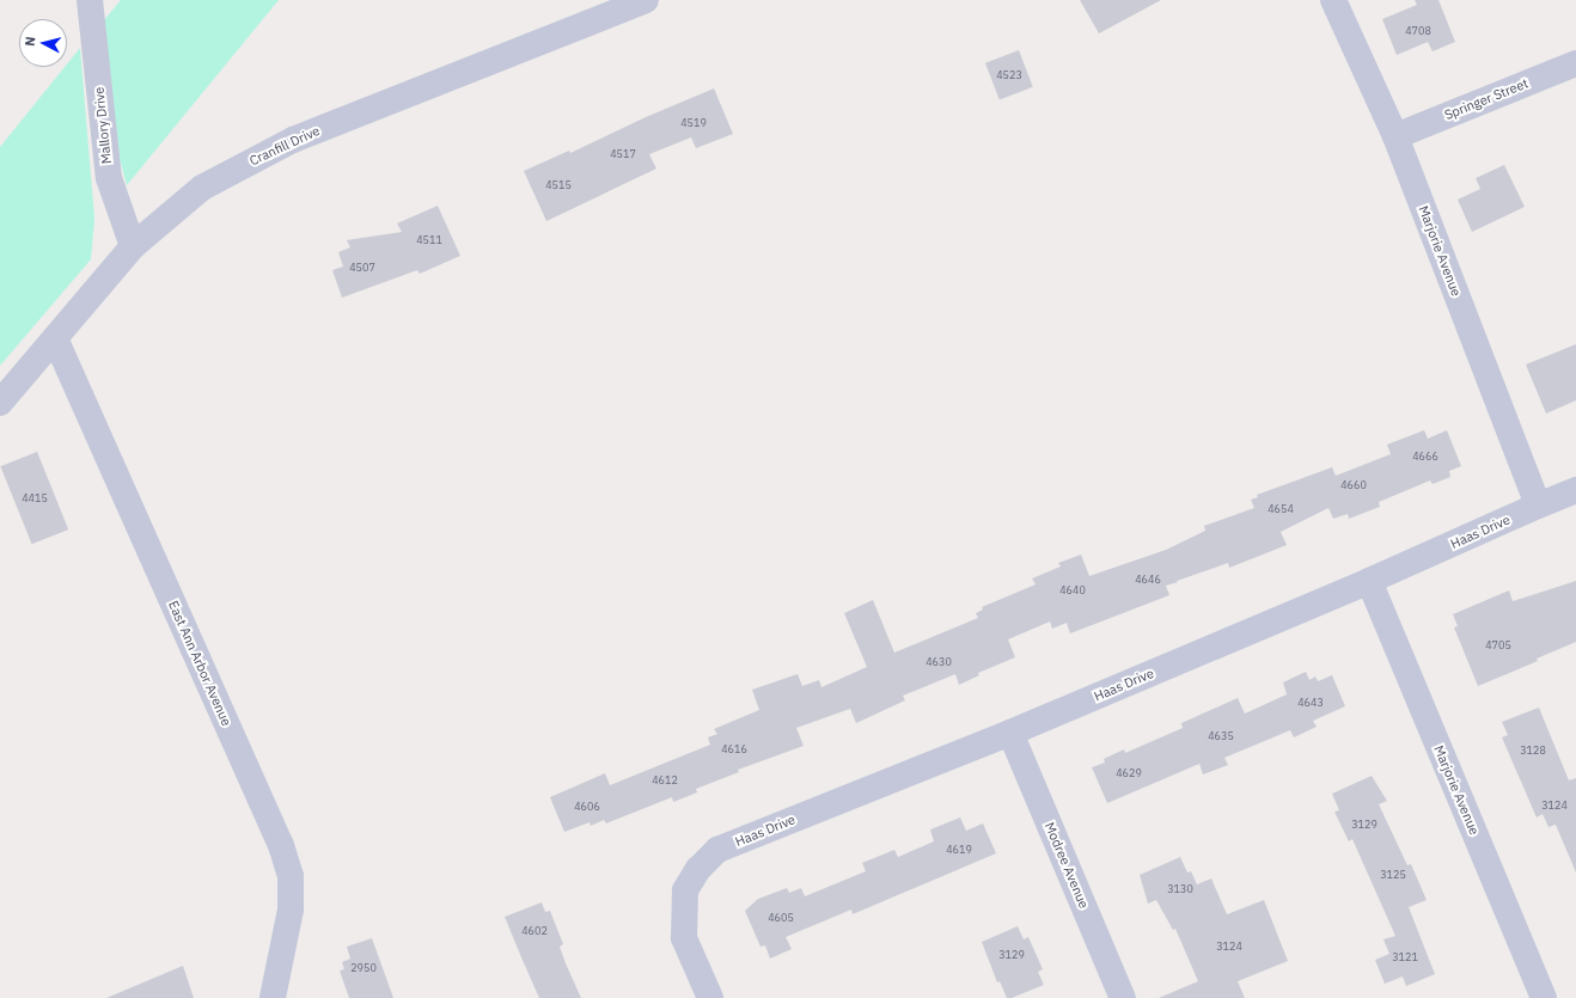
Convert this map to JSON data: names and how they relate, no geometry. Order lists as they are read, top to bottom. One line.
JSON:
{"streets":{"street":["Springer Street","Mallory Drive","Cranfill Drive","Marjorie Avenue","Haas Drive","East Ann Arbor Avenue","Modree Avenue"]},"crossings":[["Springer Street","Marjorie Avenue"],["Mallory Drive","Cranfill Drive"],["Cranfill Drive","East Ann Arbor Avenue"],["Marjorie Avenue","Haas Drive"],["Haas Drive","Modree Avenue"]],"house_numbers":["4708","4523","4519","4517","4515","4511","4507","4666","4660","4415","4654","4646","4640","4705","4630","4643","4635","4616","3128","4629","4612","3124","4606","3129","4619","3125","3130","4605","4602","3124","3129","3121","2950"],"north":"left"}
